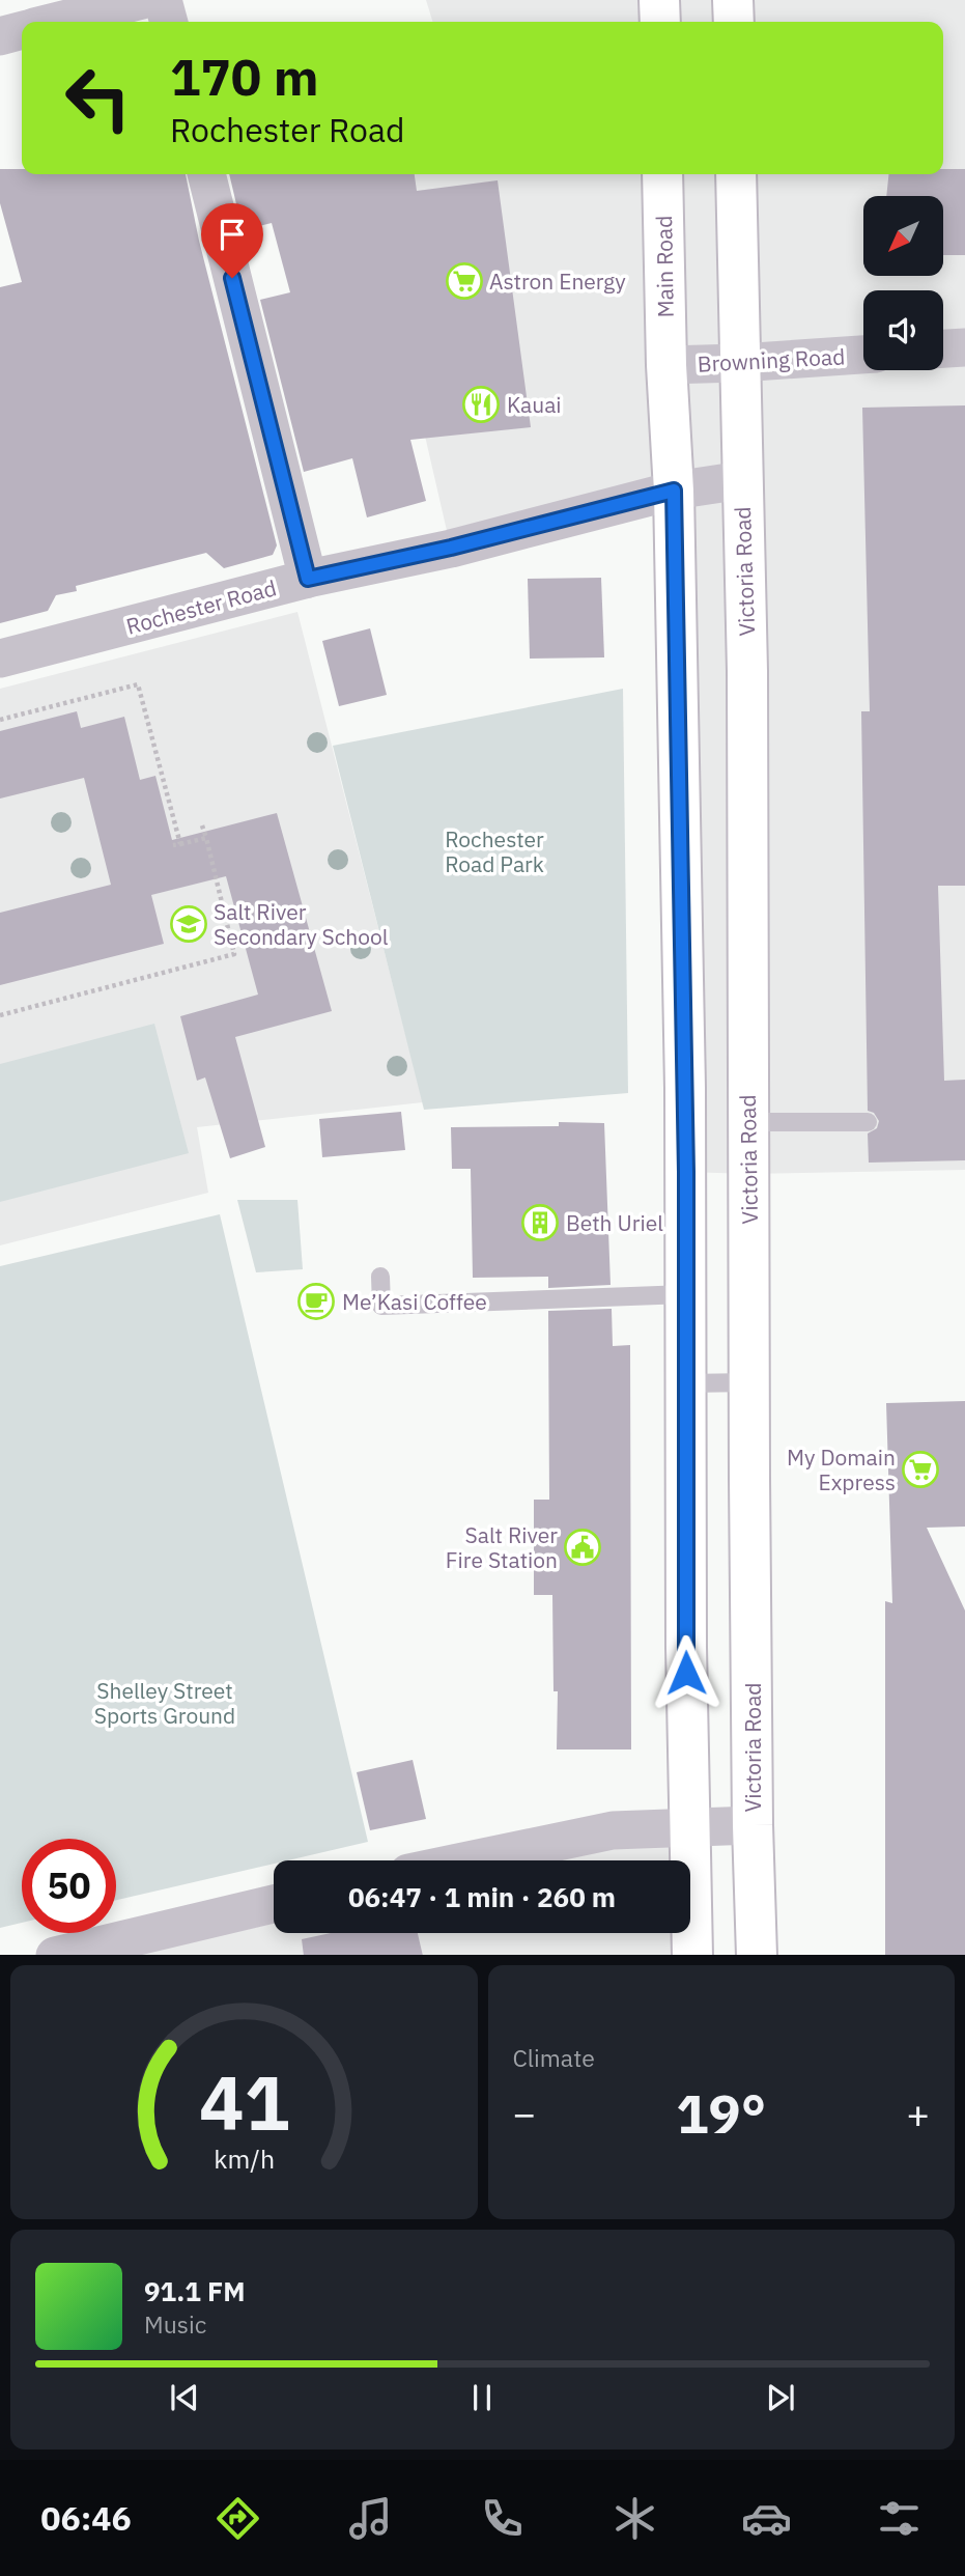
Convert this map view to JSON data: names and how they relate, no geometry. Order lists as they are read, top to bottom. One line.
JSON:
{"streets":{"main road":["Main Road","Victoria Road"],"street":["Browning Road","Rochester Road"]},"crossings":[["Main Road","Browning Road"],["Browning Road","Victoria Road"],["Victoria Road","Rochester Road"]],"parks":["Rochester Road Park","Shelley Street Sports Ground"],"places":{"supermarket":["Astron Energy","My Domain Express"],"restaurant":["Kauai"],"school or university":["Salt River Secondary School"],"building":["Beth Uriel"],"cafe":["Me’Kasi Coffee"],"public building":["Salt River Fire Station"]},"north":"bottom left","page":{"turn":["170 m","Rochester Road"],"limit":"50","trip":"06:47 · 1 min · 260 m","tile":"Climate","heat":["−","19°","+"],"song":["91.1 FM","Music"],"tabs":"06:46","gauge":["41","km/h"]}}
